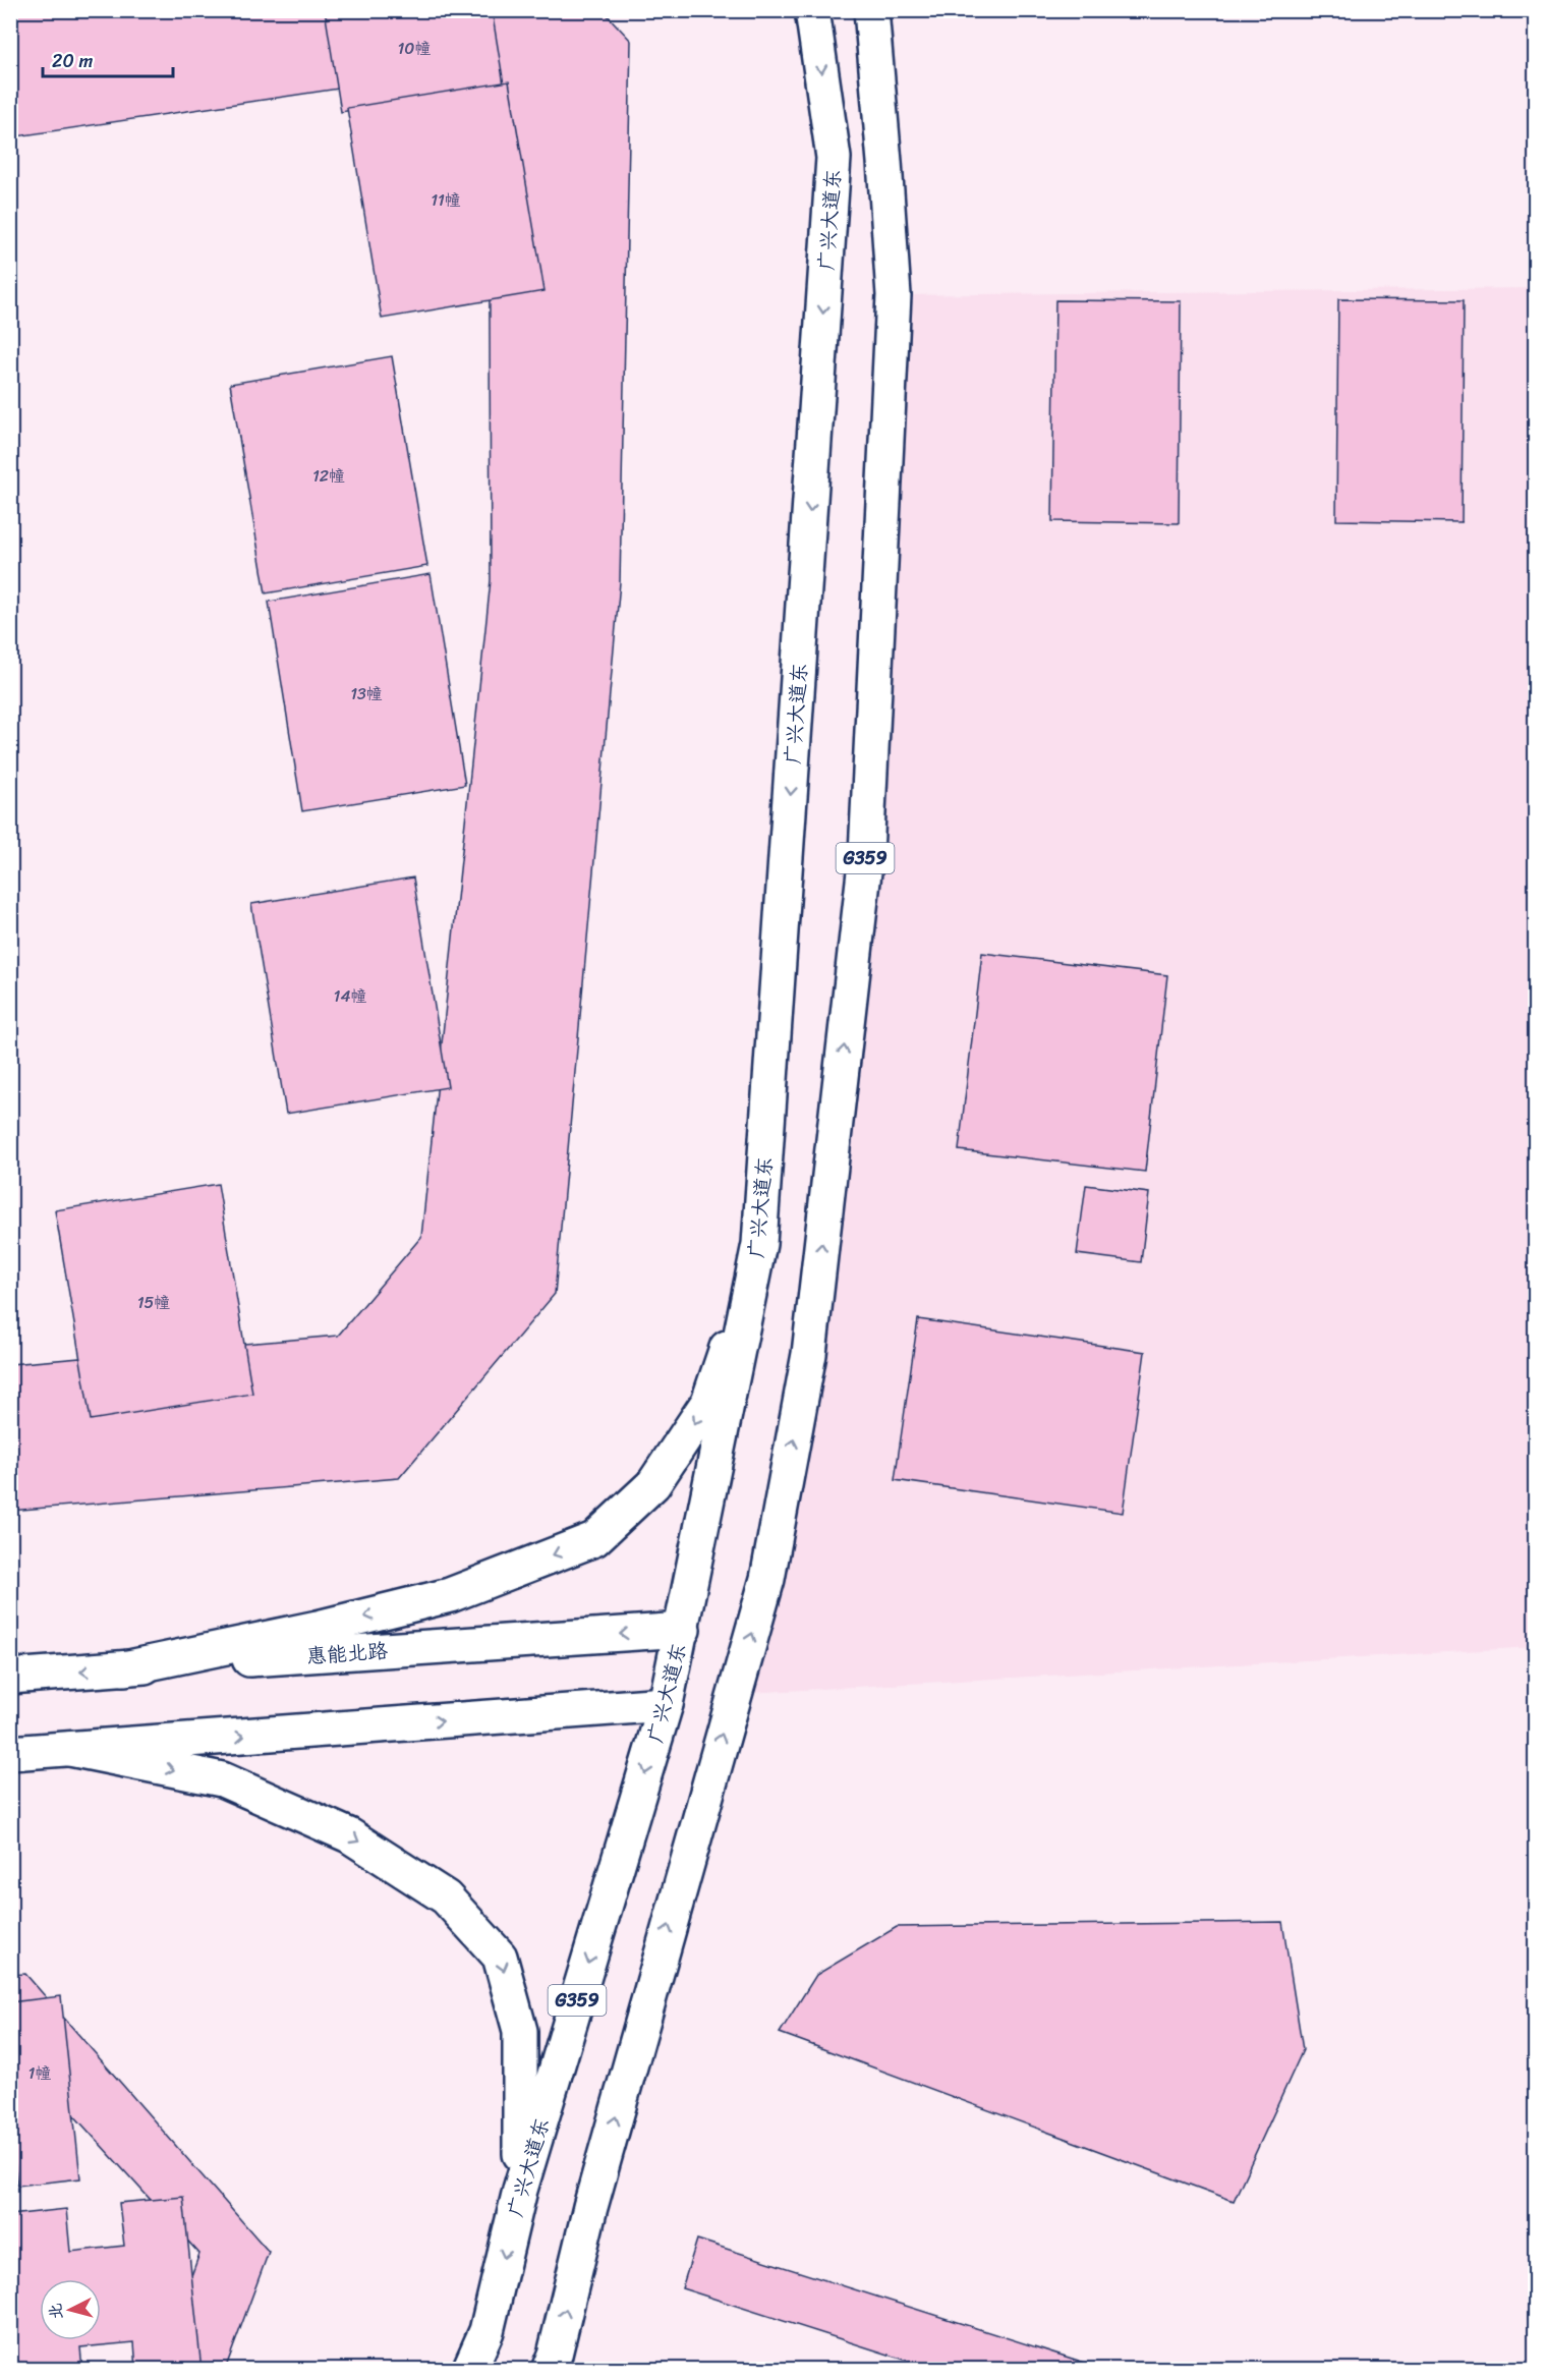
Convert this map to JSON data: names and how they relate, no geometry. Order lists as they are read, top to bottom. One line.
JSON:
{"streets":{"main road":["广兴大道东","G359","惠能北路"]},"crossings":[["广兴大道东","惠能北路"]],"house_numbers":["10幢","11幢","12幢","13幢","14幢","15幢","1幢"],"scale_bar":"20 m","north":"left"}
